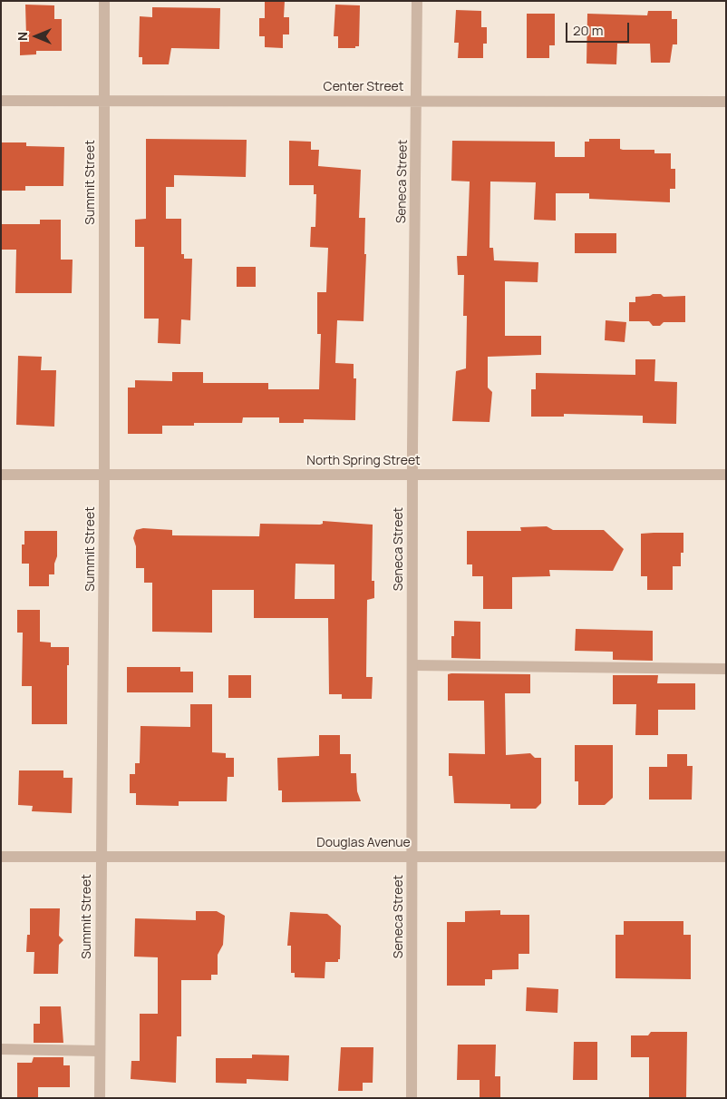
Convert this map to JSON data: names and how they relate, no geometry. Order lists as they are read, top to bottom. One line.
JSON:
{"streets":{"street":["Center Street","Seneca Street","Summit Street","North Spring Street","Douglas Avenue"]},"crossings":[["Center Street","Seneca Street"],["Center Street","Summit Street"],["Seneca Street","North Spring Street"],["Seneca Street","Douglas Avenue"],["Summit Street","North Spring Street"],["Summit Street","Douglas Avenue"]],"scale_bar":"20 m","north":"left"}
